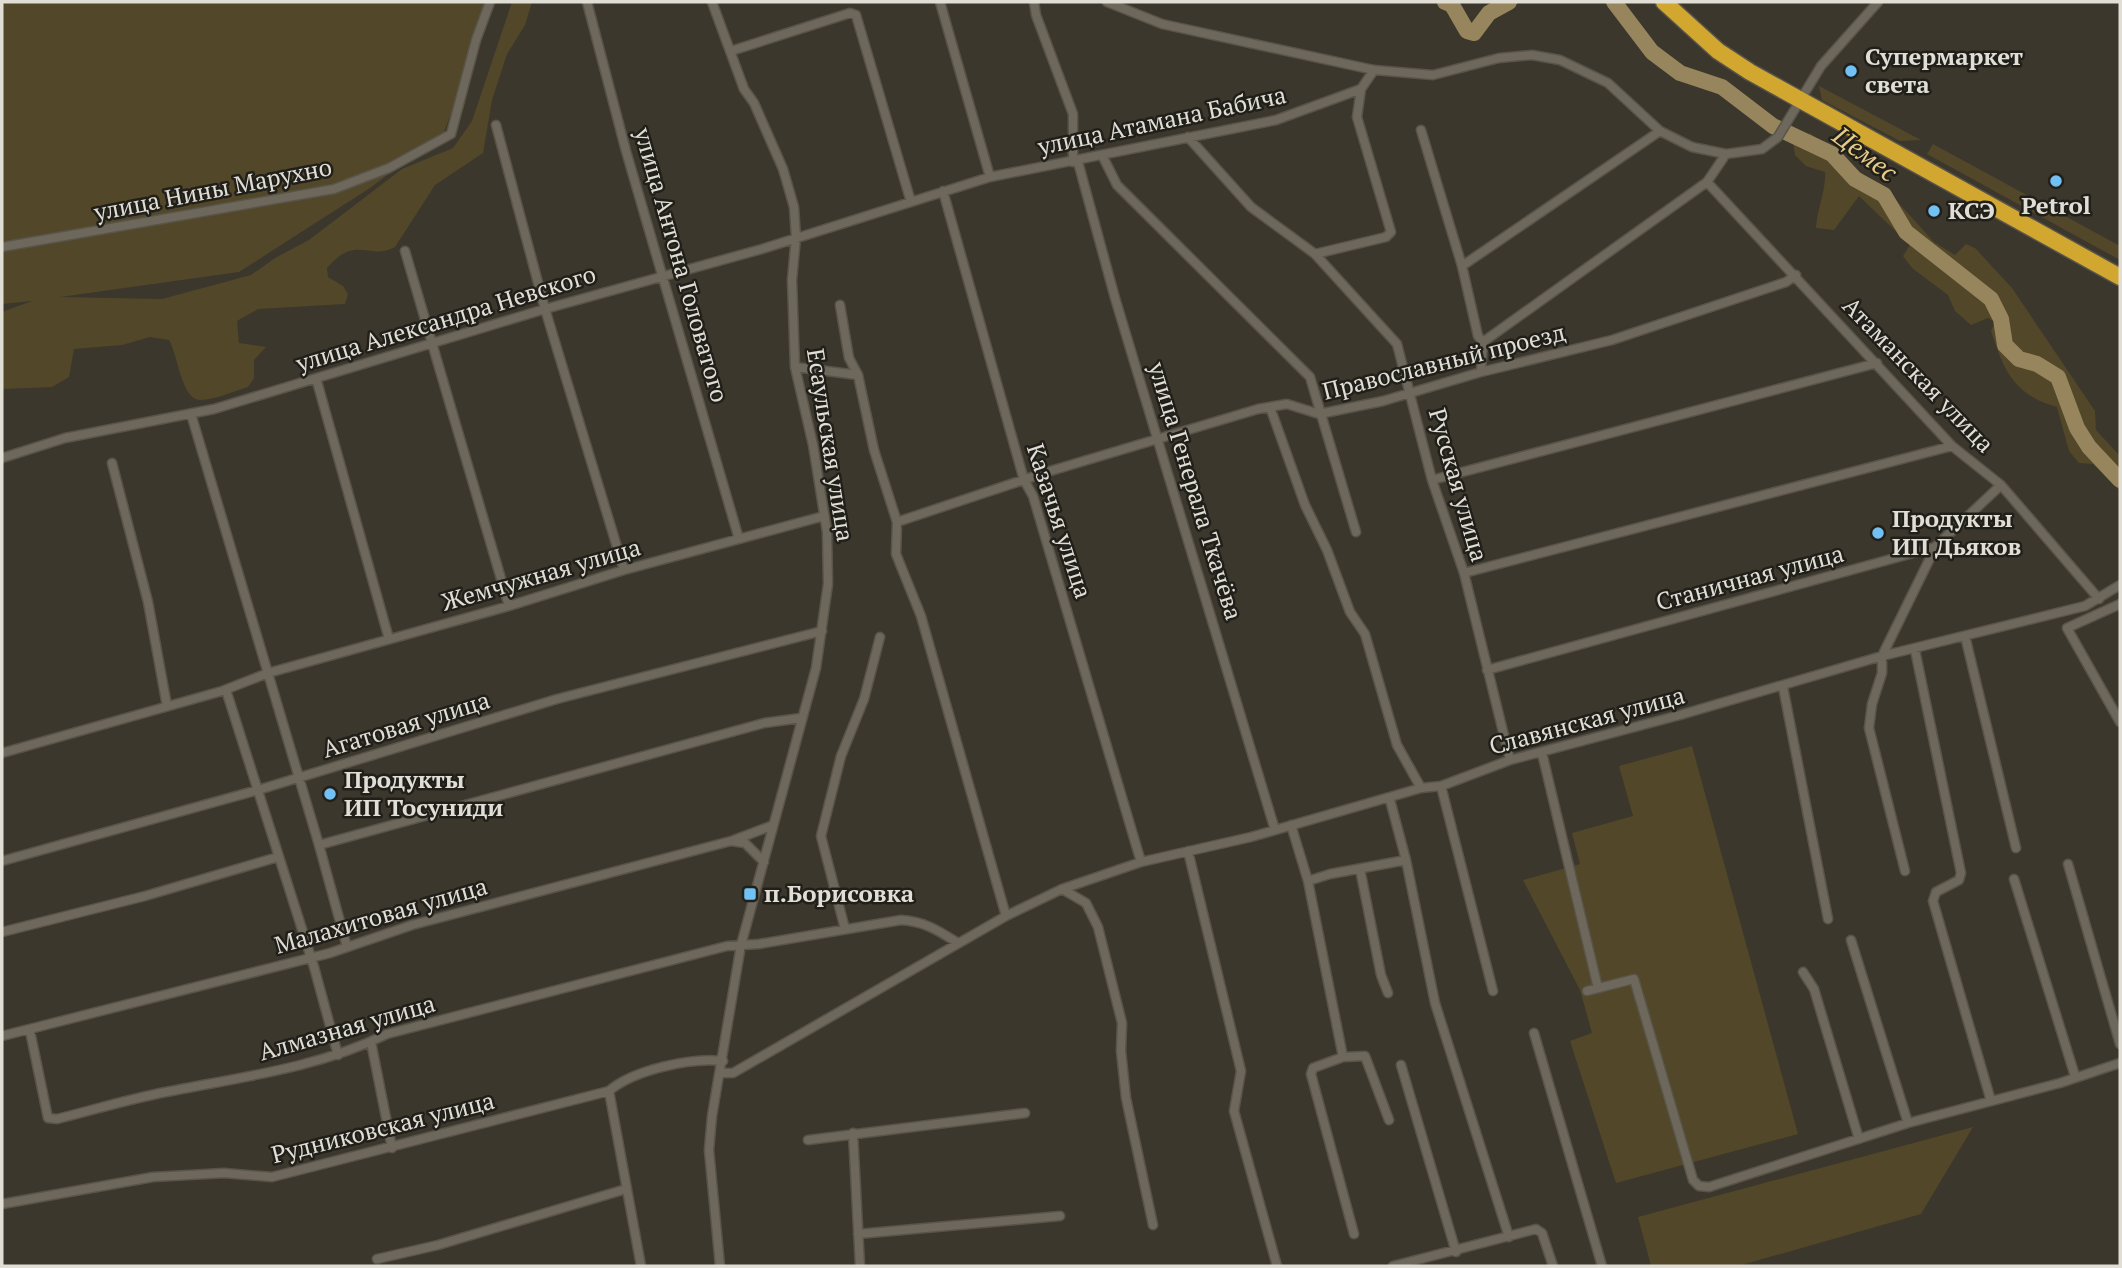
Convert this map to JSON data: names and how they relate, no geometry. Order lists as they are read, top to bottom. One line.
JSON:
{"streets":{"street":["улица Атамана Бабича","улица Нины Марухно","улица Антона Головатого","улица Александра Невского","Православный проезд","Атаманская улица","Есаульская улица","Русская улица","улица Генерала Ткачёва","Казачья улица","Жемчужная улица","Станичная улица","Славянская улица","Агатовая улица","Малахитовая улица","Алмазная улица","Рудниковская улица"]},"crossings":[["улица Атамана Бабича","Русская улица"],["улица Атамана Бабича","улица Генерала Ткачёва"],["улица Атамана Бабича","Казачья улица"],["улица Антона Головатого","улица Александра Невского"],["улица Антона Головатого","Жемчужная улица"],["улица Александра Невского","Есаульская улица"],["Православный проезд","Атаманская улица"],["Православный проезд","Есаульская улица"],["Православный проезд","Русская улица"],["Православный проезд","улица Генерала Ткачёва"],["Православный проезд","Казачья улица"],["Атаманская улица","Станичная улица"],["Атаманская улица","Славянская улица"],["Есаульская улица","Жемчужная улица"],["Есаульская улица","Славянская улица"],["Есаульская улица","Агатовая улица"],["Есаульская улица","Малахитовая улица"],["Есаульская улица","Алмазная улица"],["Есаульская улица","Рудниковская улица"],["Русская улица","Станичная улица"],["Русская улица","Славянская улица"],["улица Генерала Ткачёва","Славянская улица"],["Казачья улица","Славянская улица"],["Славянская улица","Алмазная улица"],["Малахитовая улица","Алмазная улица"]],"water":["Цемес"],"places":{"other":["Супермаркет света","Petrol","КСЭ","Продукты ИП Дьяков","Продукты ИП Тосуниди"],"transit":["п.Борисовка"]}}
